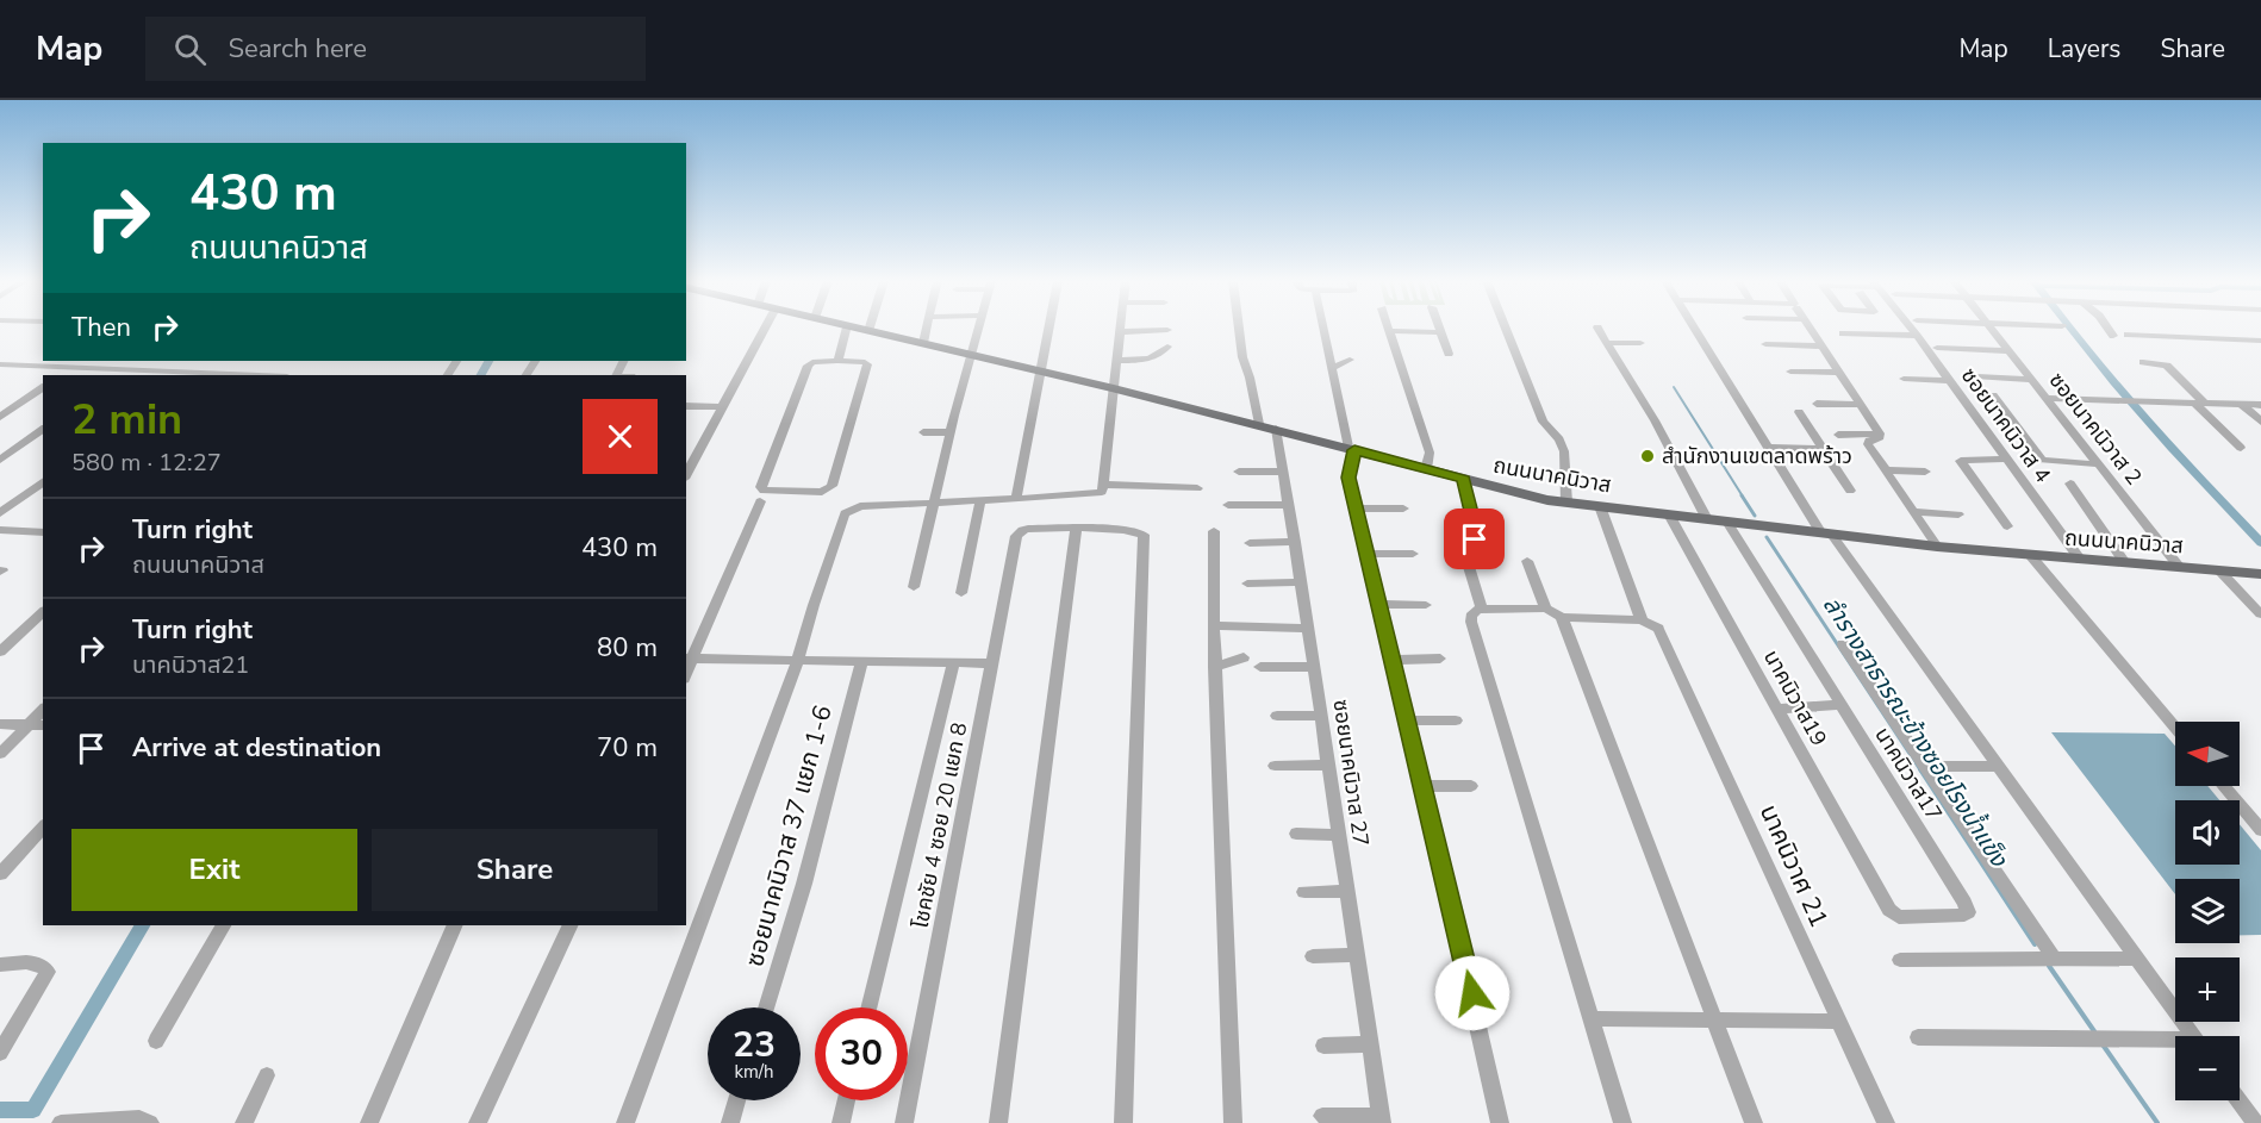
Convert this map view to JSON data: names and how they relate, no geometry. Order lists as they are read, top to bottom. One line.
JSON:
{"streets":{"main road":["ถนนนาคนิวาส"],"street":["ซอยนาคนิวาส 4","ซอยนาคนิวาส 2","นาคนิวาส19","ซอยนาคนิวาส 27","นาคนิวาส17","โชคชัย 4 ซอย 20 แยก 8","ซอยนาคนิวาส 37 แยก 1-6","นาคนิวาศ 21"]},"crossings":[["ซอยนาคนิวาส 4","ถนนนาคนิวาส"],["ซอยนาคนิวาส 2","ถนนนาคนิวาส"],["ถนนนาคนิวาส","นาคนิวาส19"],["ถนนนาคนิวาส","ซอยนาคนิวาส 27"],["ถนนนาคนิวาส","นาคนิวาส17"],["นาคนิวาส19","นาคนิวาส17"]],"water":["ลำรางสาธารณะข้างซอยโรงน้ำแข็ง"],"places":["สำนักงานเขตลาดพร้าว"],"north":"left","page":{"header":"Map","search":"Search here","nav":["Map","Layers","Share"],"turn":["430 m","ถนนนาคนิวาส"],"then":"Then","heading":["2 min","580 m · 12:27"],"list":[{"name":"Turn right","note":"ถนนนาคนิวาส","value":"430 m"},{"name":"Turn right","note":"นาคนิวาส21","value":"80 m"},{"name":"Arrive at destination","value":"70 m"}],"map_buttons":["+","−"],"buttons":["Exit","Share"],"speed":"23 km/h","limit":"30"}}
